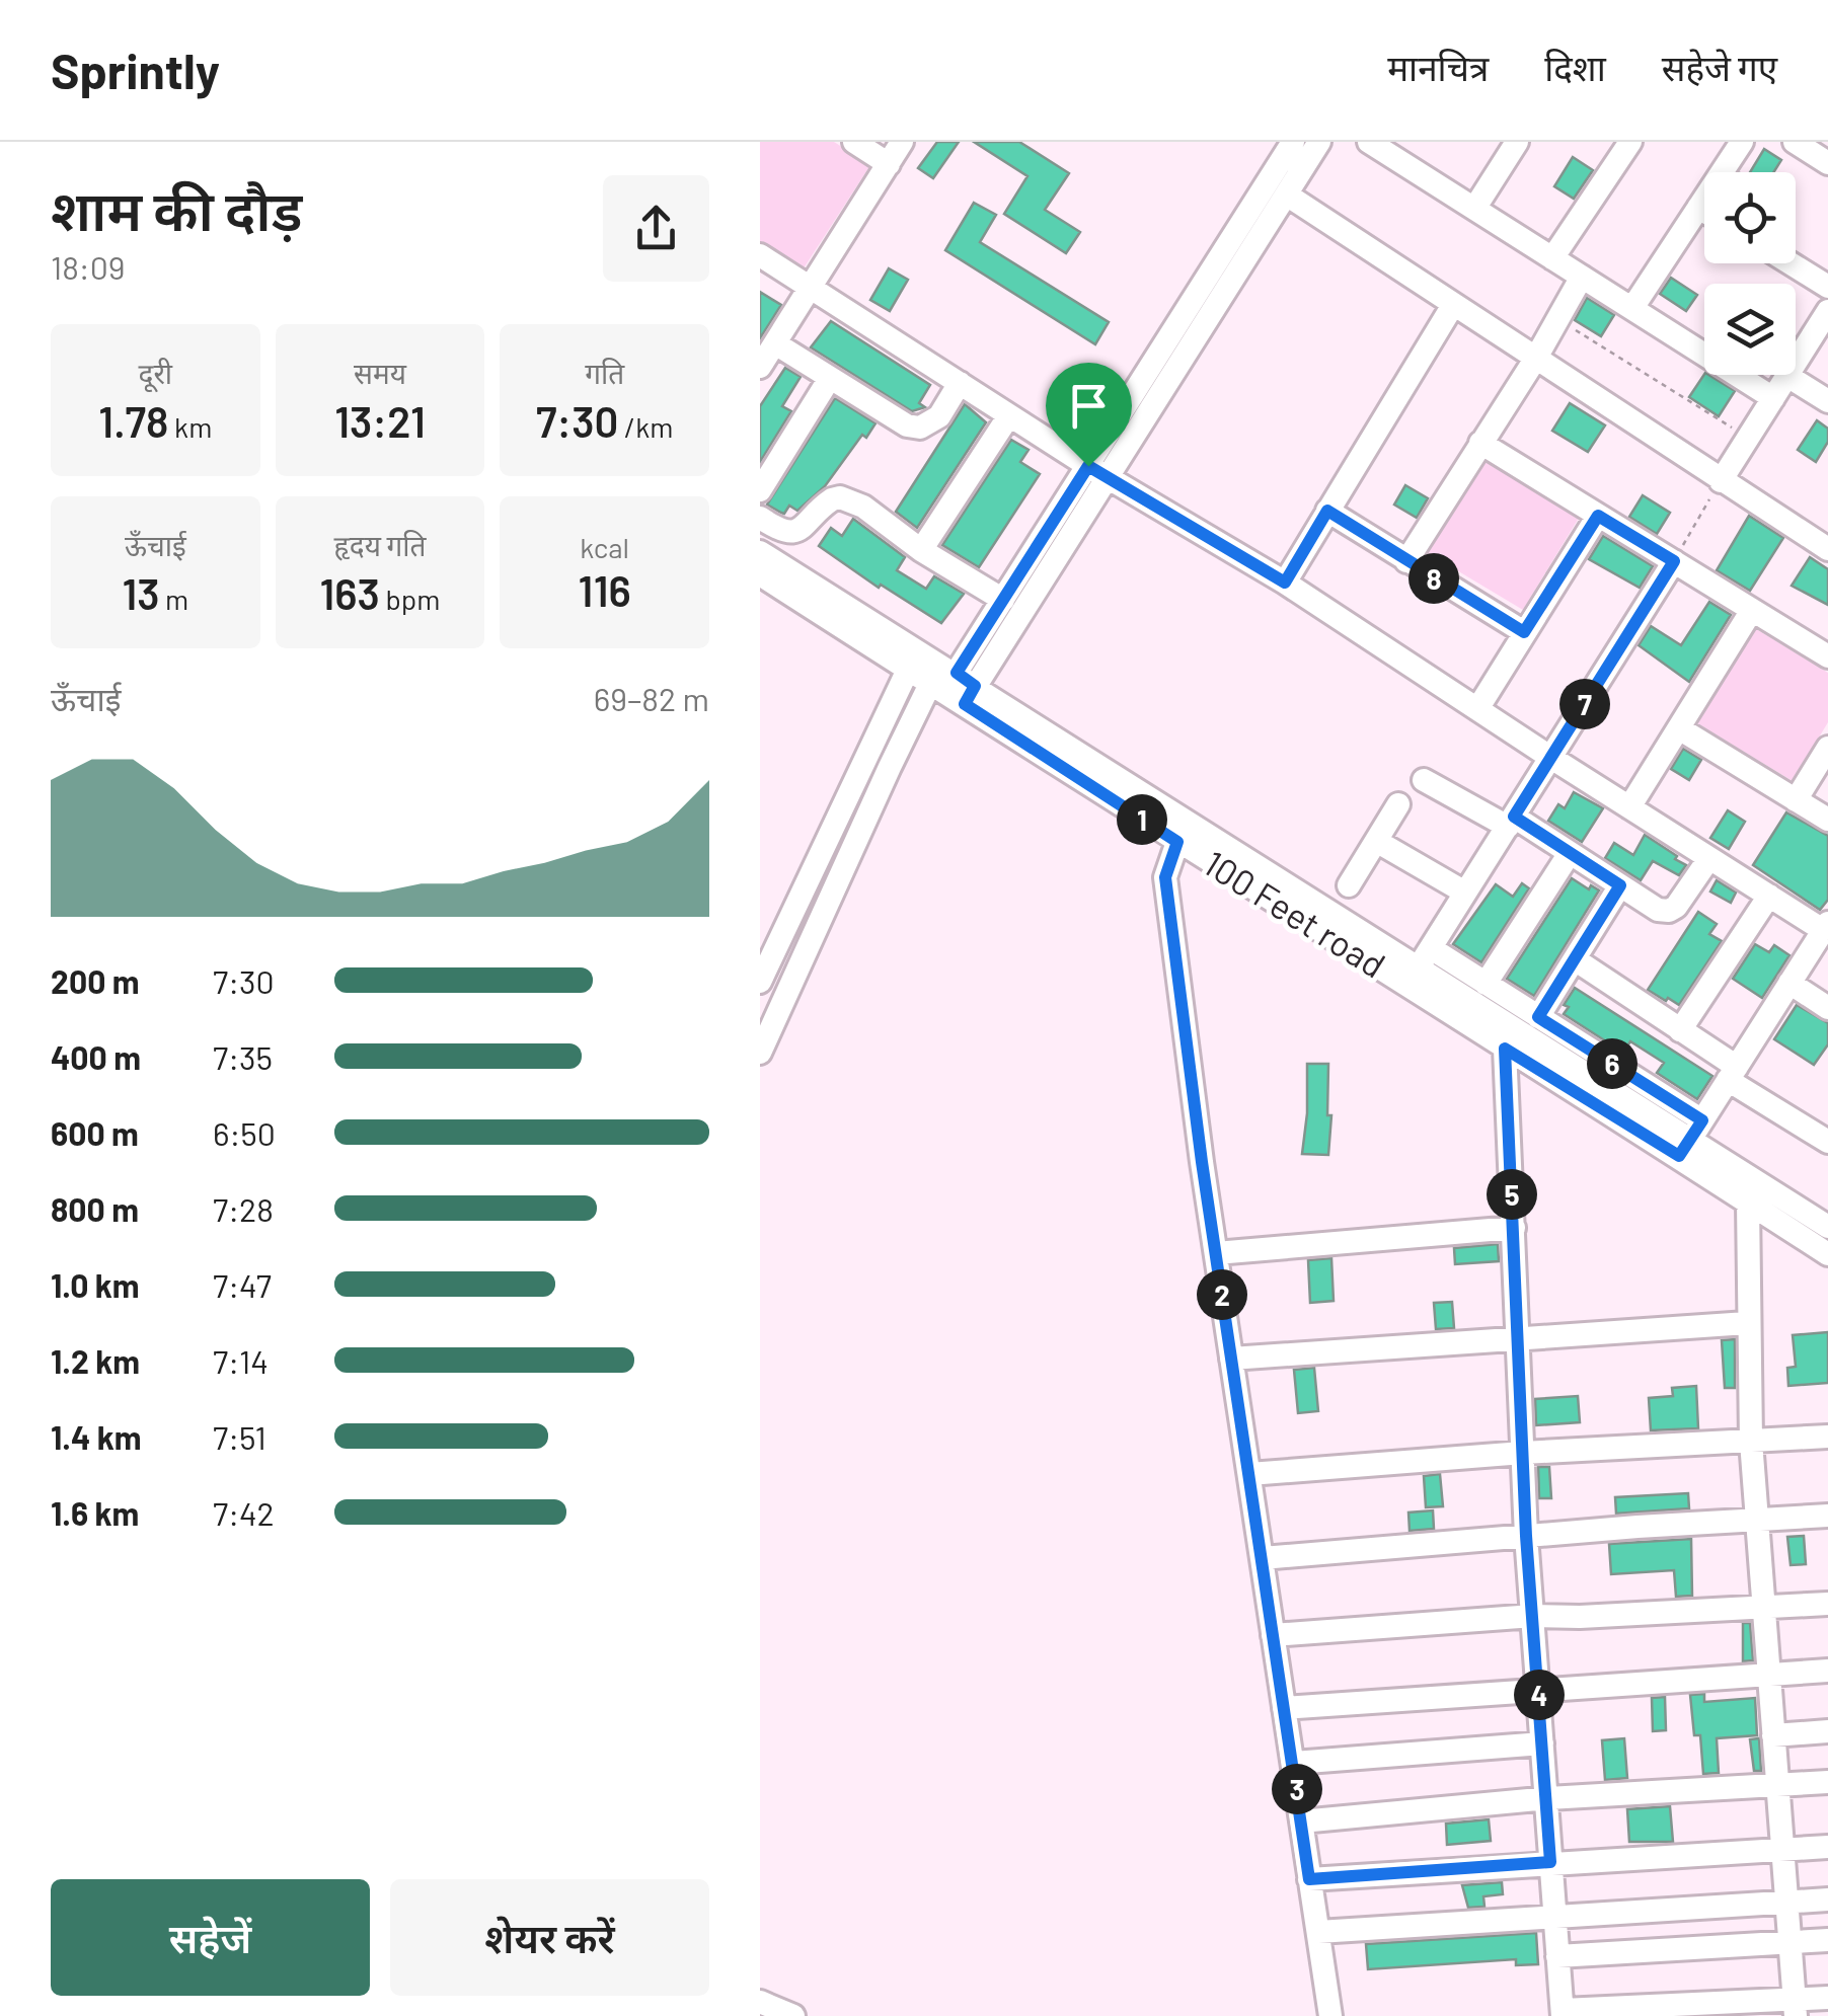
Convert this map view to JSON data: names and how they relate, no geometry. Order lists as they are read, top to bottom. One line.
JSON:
{"streets":{"street":["100 Feet road"]},"page":{"header":"Sprintly","nav":["मानचित्र","दिशा","सहेजे गए"],"heading":["शाम की दौड़","18:09"],"stats":[["दूरी","1.78 km"],["समय","13:21"],["गति","7:30 /km"],["ऊँचाई","13 m"],["हृदय गति","163 bpm"],["kcal","116"]],"pins":["8","7","1","6","5","2","4","3"],"chart":["ऊँचाई","69–82 m"],"list":[{"name":"200 m","note":"7:30"},{"name":"400 m","note":"7:35"},{"name":"600 m","note":"6:50"},{"name":"800 m","note":"7:28"},{"name":"1.0 km","note":"7:47"},{"name":"1.2 km","note":"7:14"},{"name":"1.4 km","note":"7:51"},{"name":"1.6 km","note":"7:42"}],"buttons":["सहेजें","शेयर करें"]}}
